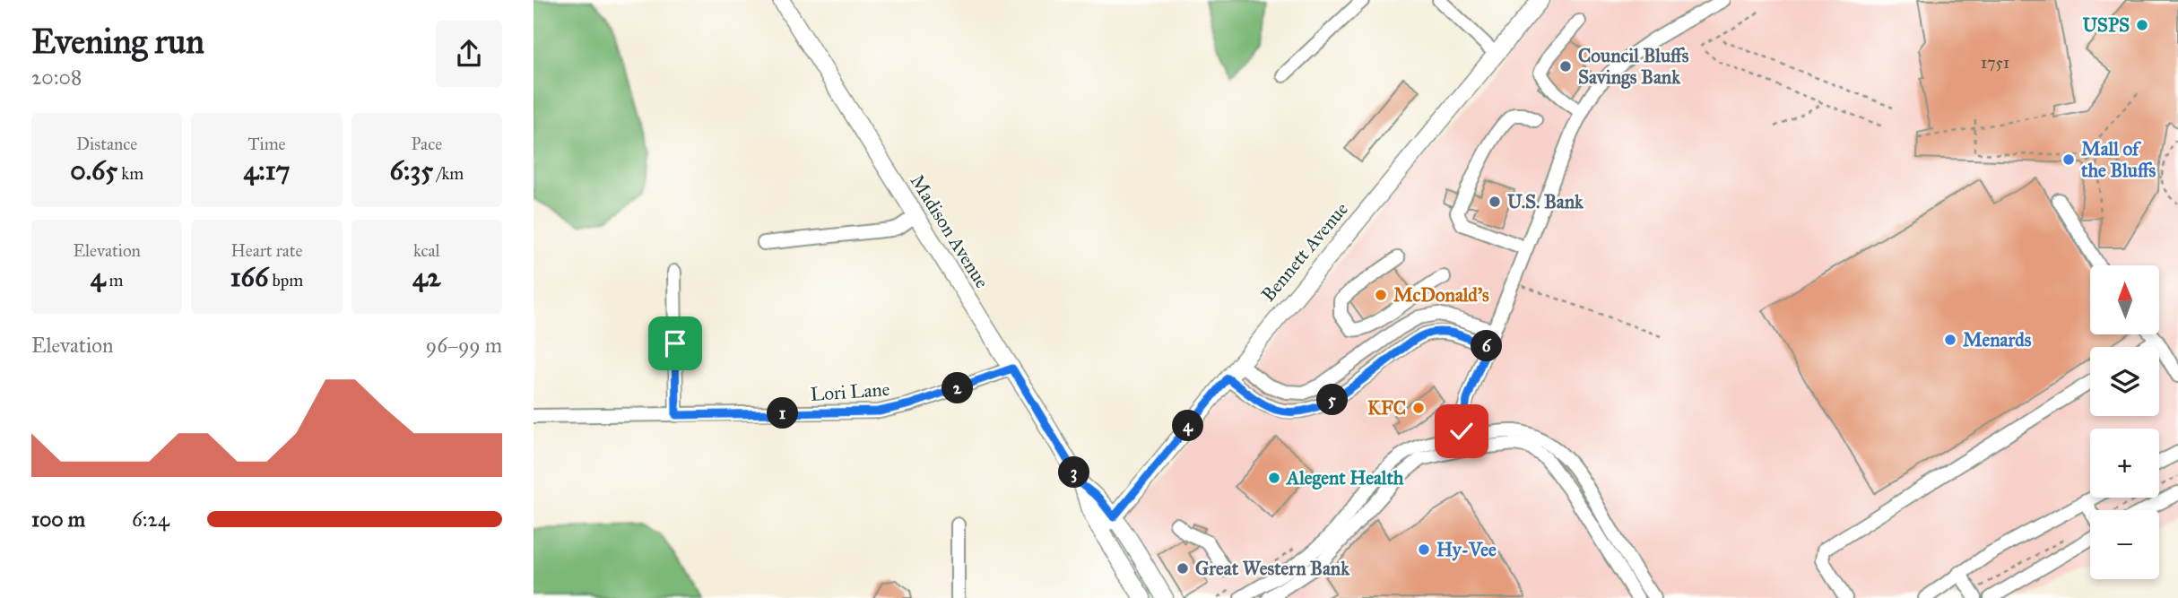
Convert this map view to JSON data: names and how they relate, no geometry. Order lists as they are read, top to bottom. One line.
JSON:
{"streets":{"main road":["Madison Avenue","Bennett Avenue"],"street":["Lori Lane"]},"crossings":[["Madison Avenue","Bennett Avenue"],["Madison Avenue","Lori Lane"]],"places":["USPS","Council Bluffs Savings Bank","Mall of the Bluffs","U.S. Bank","McDonald's","Menards","KFC","Alegent Health","Hy-Vee","Great Western Bank"],"house_numbers":["1751"],"north":"top","page":{"heading":["Evening run","20:08"],"stats":[["Distance","0.65 km"],["Time","4:17"],["Pace","6:35 /km"],["Elevation","4 m"],["Heart rate","166 bpm"],["kcal","42"]],"map_buttons":["+","−"],"chart":["Elevation","96–99 m"],"pins":["6","2","5","1","4","3"],"list":[{"name":"100 m","note":"6:24"}]}}
